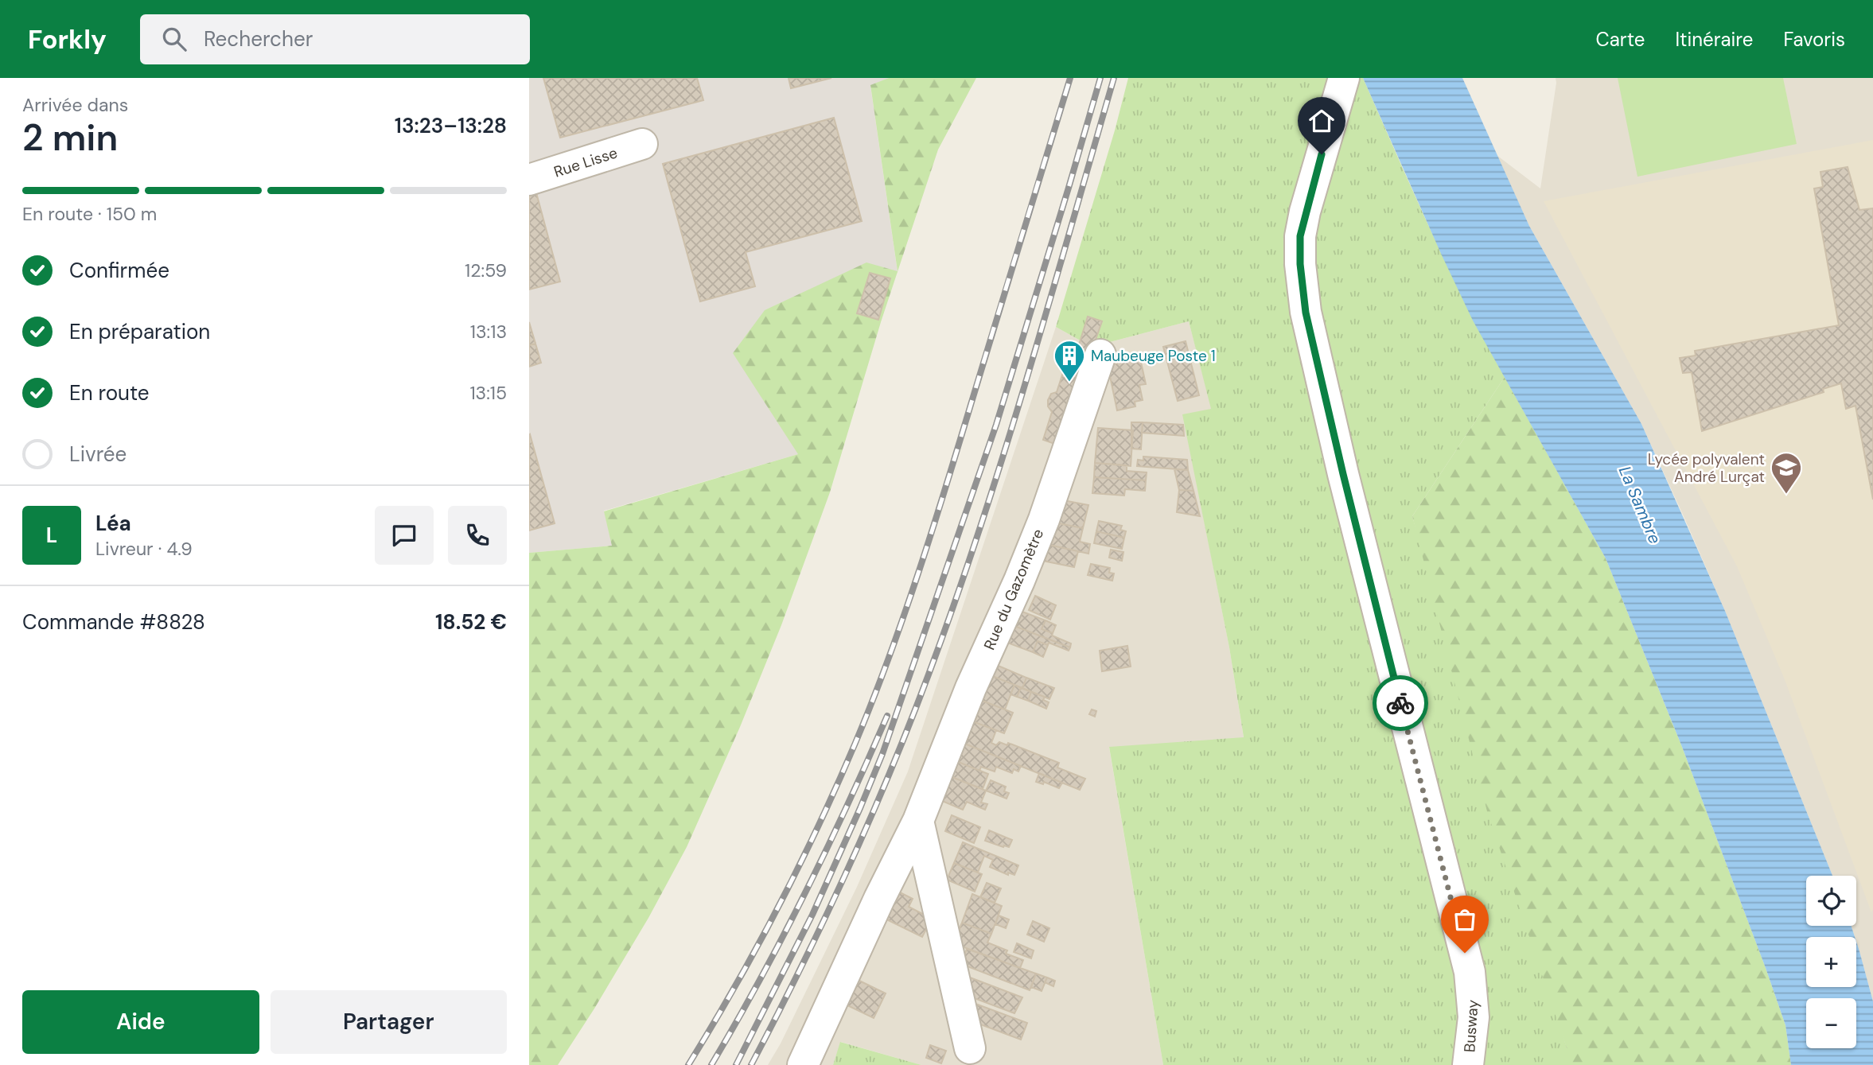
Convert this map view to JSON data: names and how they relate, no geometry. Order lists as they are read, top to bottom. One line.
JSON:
{"streets":{"street":["Rue Lisse","Rue du Gazomètre","Busway"]},"water":["La Sambre"],"places":{"building":["Maubeuge Poste 1"],"school or university":["Lycée polyvalent André Lurçat"]},"page":{"header":"Forkly","search":"Rechercher","nav":["Carte","Itinéraire","Favoris"],"heading":["2 min","Arrivée dans","13:23–13:28"],"panel":["Léa","Livreur · 4.9","Commande #8828","18.52 €"],"bar":"En route · 150 m","list":[["Confirmée","12:59"],["En préparation","13:13"],["En route","13:15"],"Livrée"],"round":"L","map_buttons":["+","−"],"buttons":["Aide","Partager"]}}
